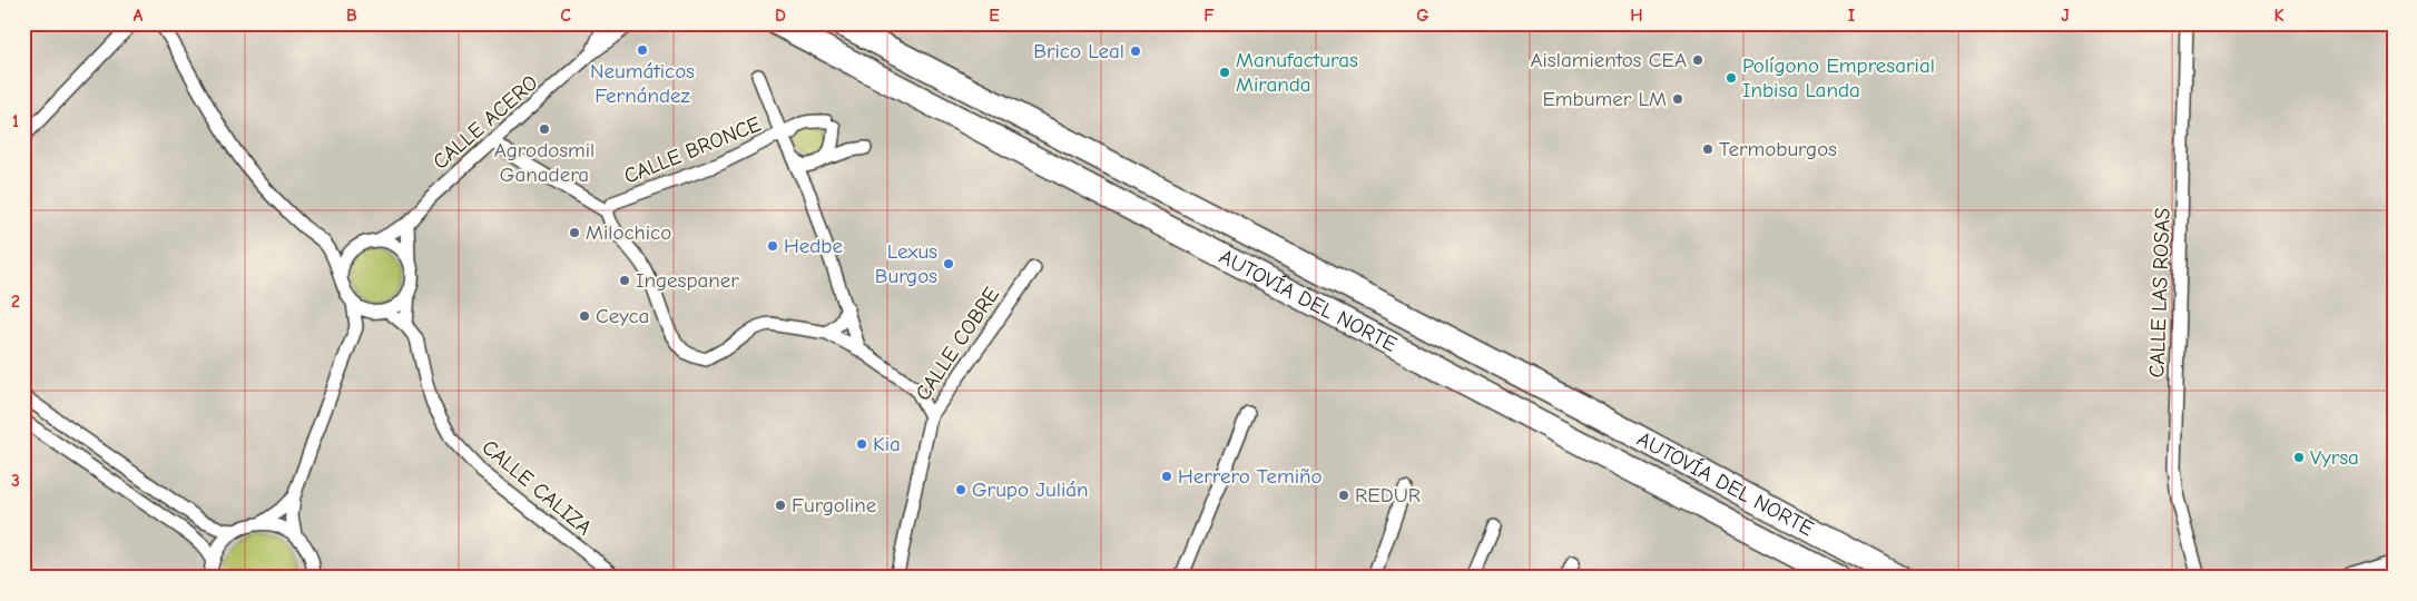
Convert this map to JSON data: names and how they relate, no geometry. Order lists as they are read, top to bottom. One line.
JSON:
{"streets":{"highway":["AUTOVÍA DEL NORTE"],"street":["CALLE ACERO","CALLE BRONCE","CALLE LAS ROSAS","CALLE COBRE","CALLE CALIZA"]},"crossings":[["CALLE ACERO","CALLE CALIZA"]],"places":["Neumáticos Fernández","Brico Leal","Aislamientos CEA","Manufacturas Miranda","Polígono Empresarial Inbisa Landa","Embumer LM","Agrodosmil Ganadera","Termoburgos","Milochico","Hedbe","Lexus Burgos","Ingespaner","Ceyca","Kia","Vyrsa","Herrero Temiño","Grupo Julián","REDUR","Furgoline"],"grid":{"columns":["A","B","C","D","E","F","G","H","I","J","K"],"rows":["1","2","3"]}}
